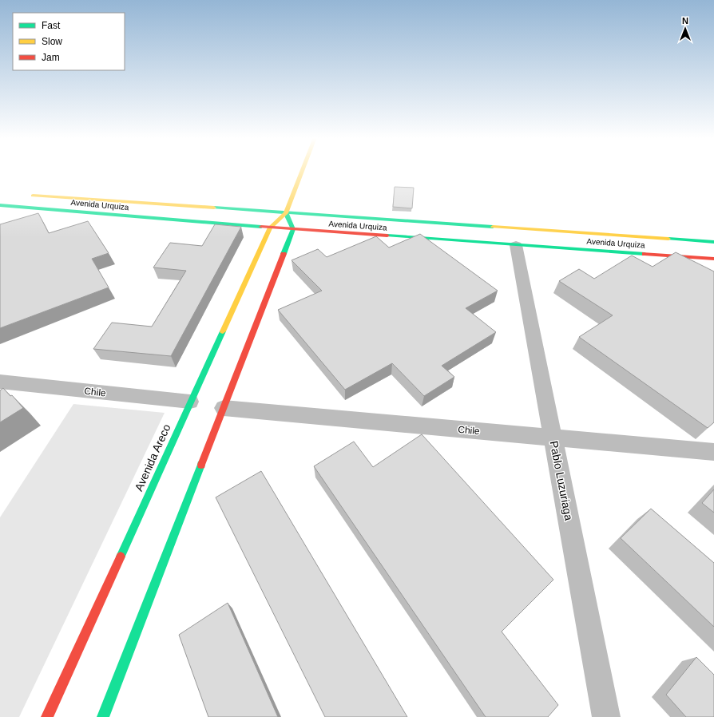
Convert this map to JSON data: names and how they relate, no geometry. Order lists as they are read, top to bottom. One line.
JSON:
{"streets":{"main road":["Avenida Urquiza","Avenida Areco"],"street":["Chile","Pablo Luzuriaga"]},"crossings":[["Avenida Urquiza","Avenida Areco"],["Avenida Urquiza","Pablo Luzuriaga"],["Chile","Avenida Areco"],["Chile","Pablo Luzuriaga"]],"legend":["Fast","Slow","Jam"],"north":"top"}
